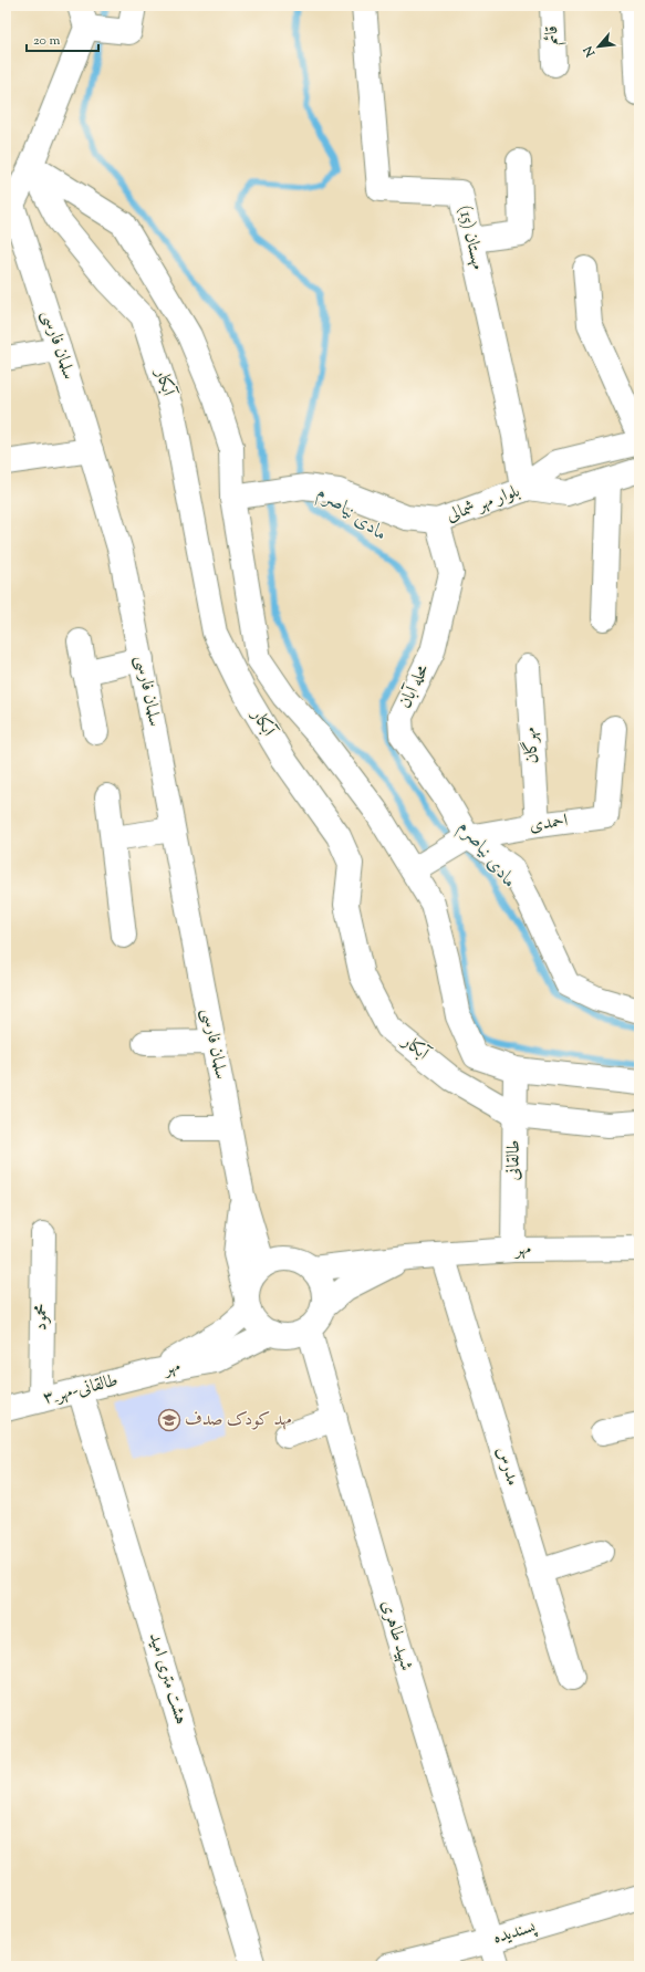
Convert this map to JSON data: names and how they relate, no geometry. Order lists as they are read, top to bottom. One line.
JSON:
{"streets":{"street":["قائم","مهستان (15)","سلمان فارسی","آبکار","بلوار مهر شمالی","محله آبان","مهرگان","احمدی","طالقانی","مهر","محمود","۳_طالقانی-مهر","مدرس","شهید طاهری","هشت متری امید","پسندیده"]},"crossings":[["مهستان (15)","بلوار مهر شمالی"],["سلمان فارسی","مهر"],["سلمان فارسی","شهید طاهری"],["آبکار","احمدی"],["آبکار","طالقانی"],["بلوار مهر شمالی","محله آبان"],["محله آبان","احمدی"],["مهرگان","احمدی"],["طالقانی","مهر"],["مهر","۳_طالقانی-مهر"],["مهر","مدرس"],["مهر","شهید طاهری"],["محمود","۳_طالقانی-مهر"],["۳_طالقانی-مهر","هشت متری امید"],["شهید طاهری","پسندیده"]],"water":["مادی نیاصرم"],"places":{"school or university":["مهد کودک صدف"]},"scale_bar":"20 m","north":"bottom left"}
